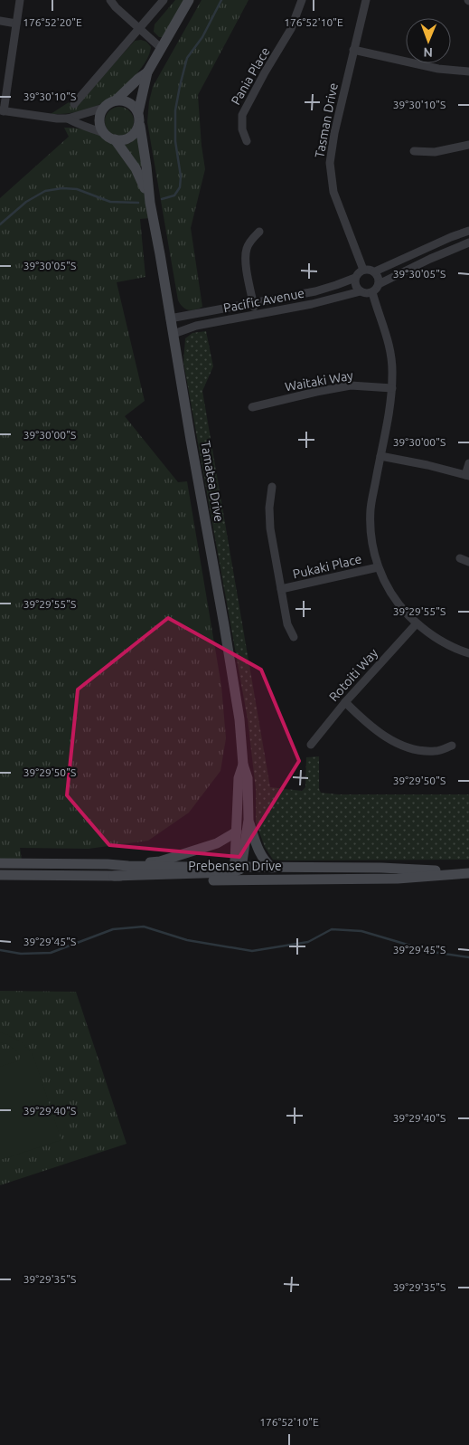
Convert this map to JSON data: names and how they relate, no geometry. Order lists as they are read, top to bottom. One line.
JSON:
{"streets":{"main road":["Tamatea Drive","Prebensen Drive"],"street":["Pania Place","Tasman Drive","Pacific Avenue","Waitaki Way","Pukaki Place","Rotoiti Way"]},"crossings":[["Tasman Drive","Pacific Avenue"],["Pacific Avenue","Tamatea Drive"],["Tamatea Drive","Prebensen Drive"]],"north":"bottom","coordinates":["176°52'20\"E","176°52'10\"E","39°30'10\"S","39°30'05\"S","39°30'00\"S","39°29'55\"S","39°29'50\"S","39°29'45\"S","39°29'40\"S","39°29'35\"S"]}
